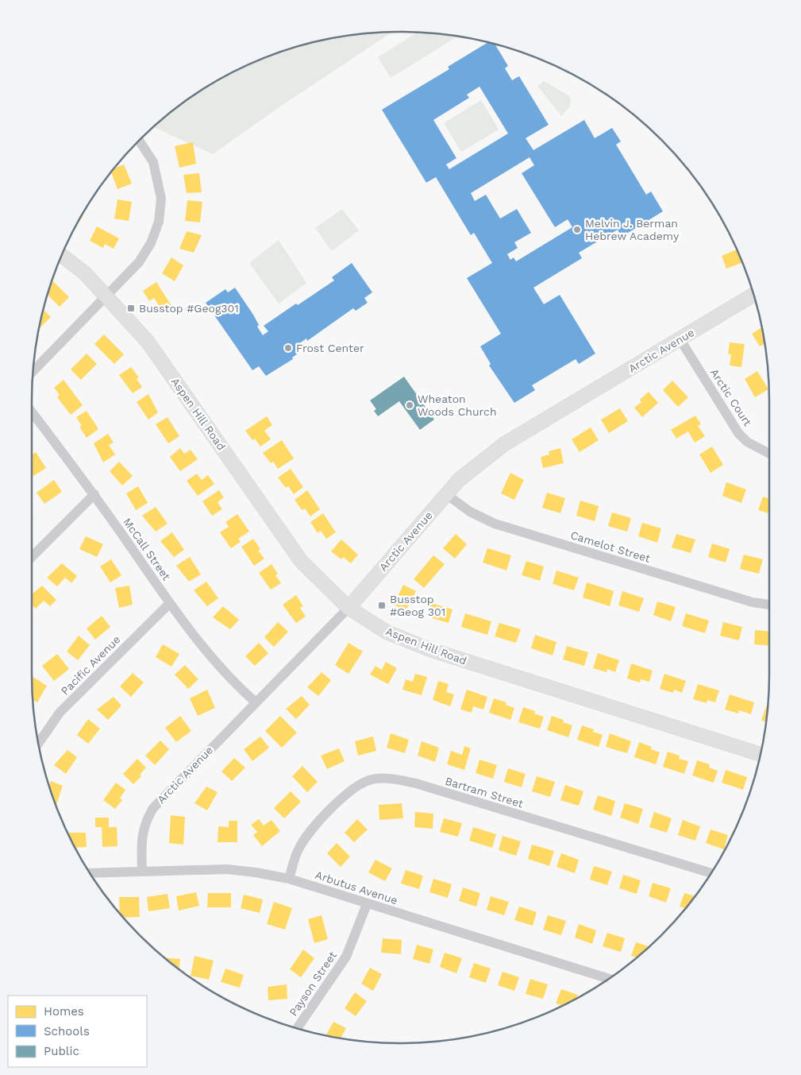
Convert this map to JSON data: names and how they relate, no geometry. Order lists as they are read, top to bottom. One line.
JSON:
{"streets":{"street":["Arctic Avenue","Arctic Court","Aspen Hill Road","Camelot Street","McCall Street","Pacific Avenue","Bartram Street","Arbutus Avenue","Payson Street"]},"crossings":[["Arctic Avenue","Arctic Court"],["Arctic Avenue","Aspen Hill Road"],["Arctic Avenue","Camelot Street"],["Arctic Avenue","McCall Street"],["Arctic Avenue","Arbutus Avenue"],["McCall Street","Pacific Avenue"],["Bartram Street","Arbutus Avenue"],["Arbutus Avenue","Payson Street"]],"places":{"other":["Melvin J. Berman Hebrew Academy","Frost Center","Wheaton Woods Church"],"transit":["Busstop #Geog301","Busstop #Geog 301"]},"legend":["Homes","Schools","Public"]}
